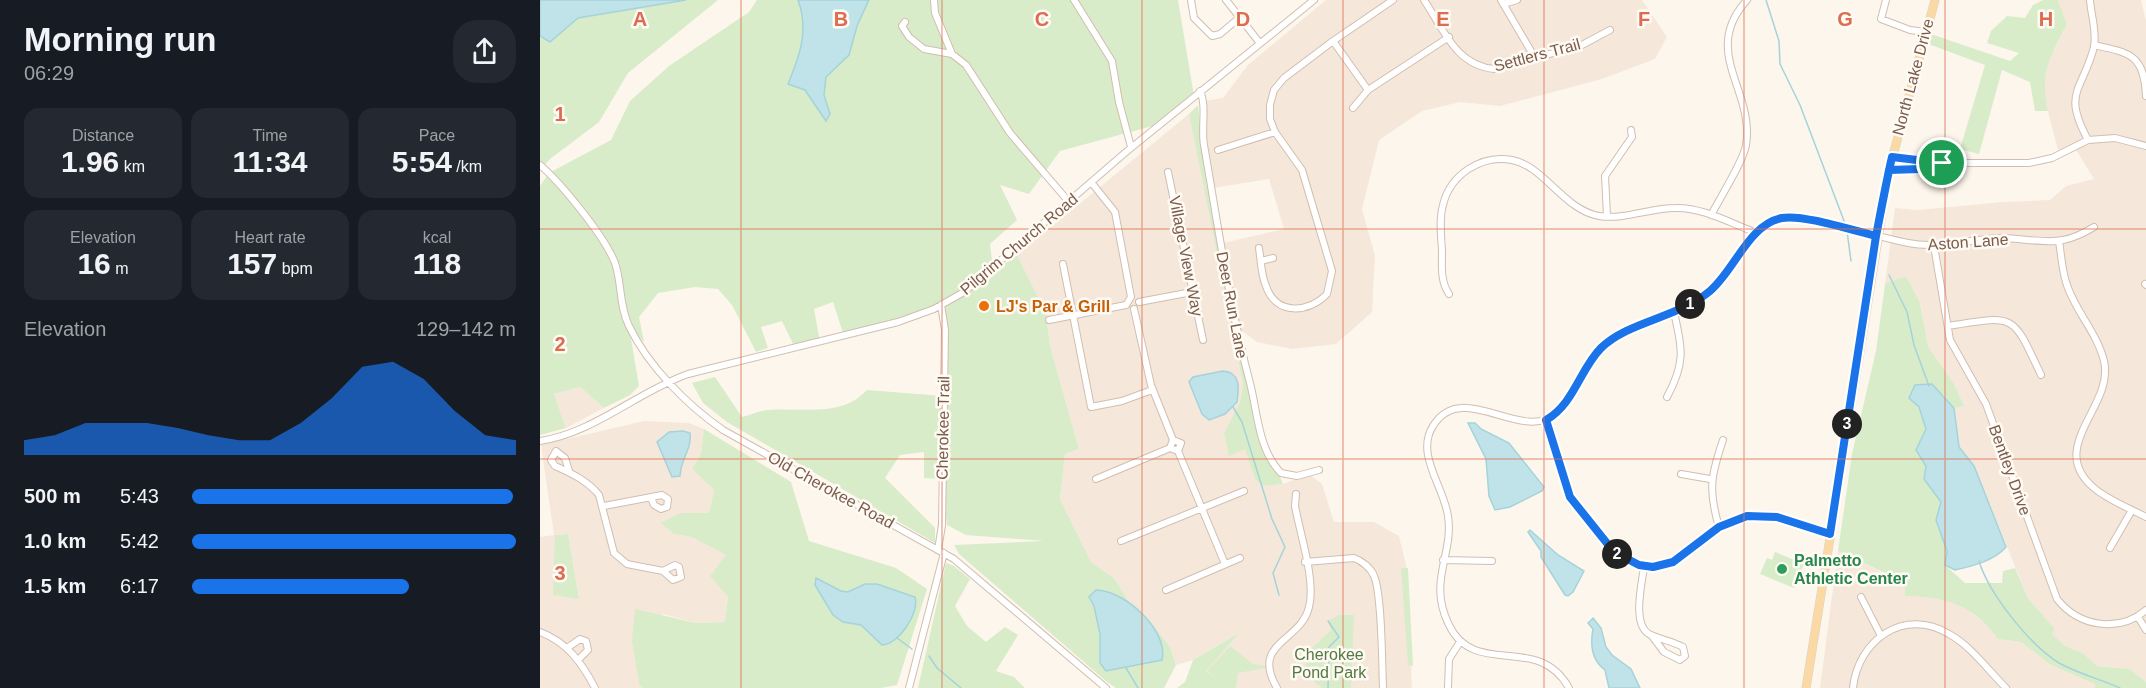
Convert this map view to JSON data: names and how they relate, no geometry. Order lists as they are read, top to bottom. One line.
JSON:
{"streets":{"main road":["North Lake Drive"],"street":["Settlers Trail","Aston Lane","Pilgrim Church Road","Village View Way","Deer Run Lane","Cherokee Trail","Bentley Drive","Old Cherokee Road"]},"crossings":[["North Lake Drive","Aston Lane"],["Aston Lane","Bentley Drive"],["Pilgrim Church Road","Deer Run Lane"],["Pilgrim Church Road","Cherokee Trail"],["Pilgrim Church Road","Old Cherokee Road"],["Cherokee Trail","Old Cherokee Road"]],"parks":["Cherokee Pond Park"],"places":["LJ's Par & Grill","Palmetto Athletic Center"],"page":{"heading":["Morning run","06:29"],"stats":[["Distance","1.96 km"],["Time","11:34"],["Pace","5:54 /km"],["Elevation","16 m"],["Heart rate","157 bpm"],["kcal","118"]],"pins":["1","3","2"],"chart":["Elevation","129–142 m"],"list":[{"name":"500 m","note":"5:43"},{"name":"1.0 km","note":"5:42"},{"name":"1.5 km","note":"6:17"}]},"grid":{"columns":["A","B","C","D","E","F","G","H"],"rows":["1","2","3"]}}
